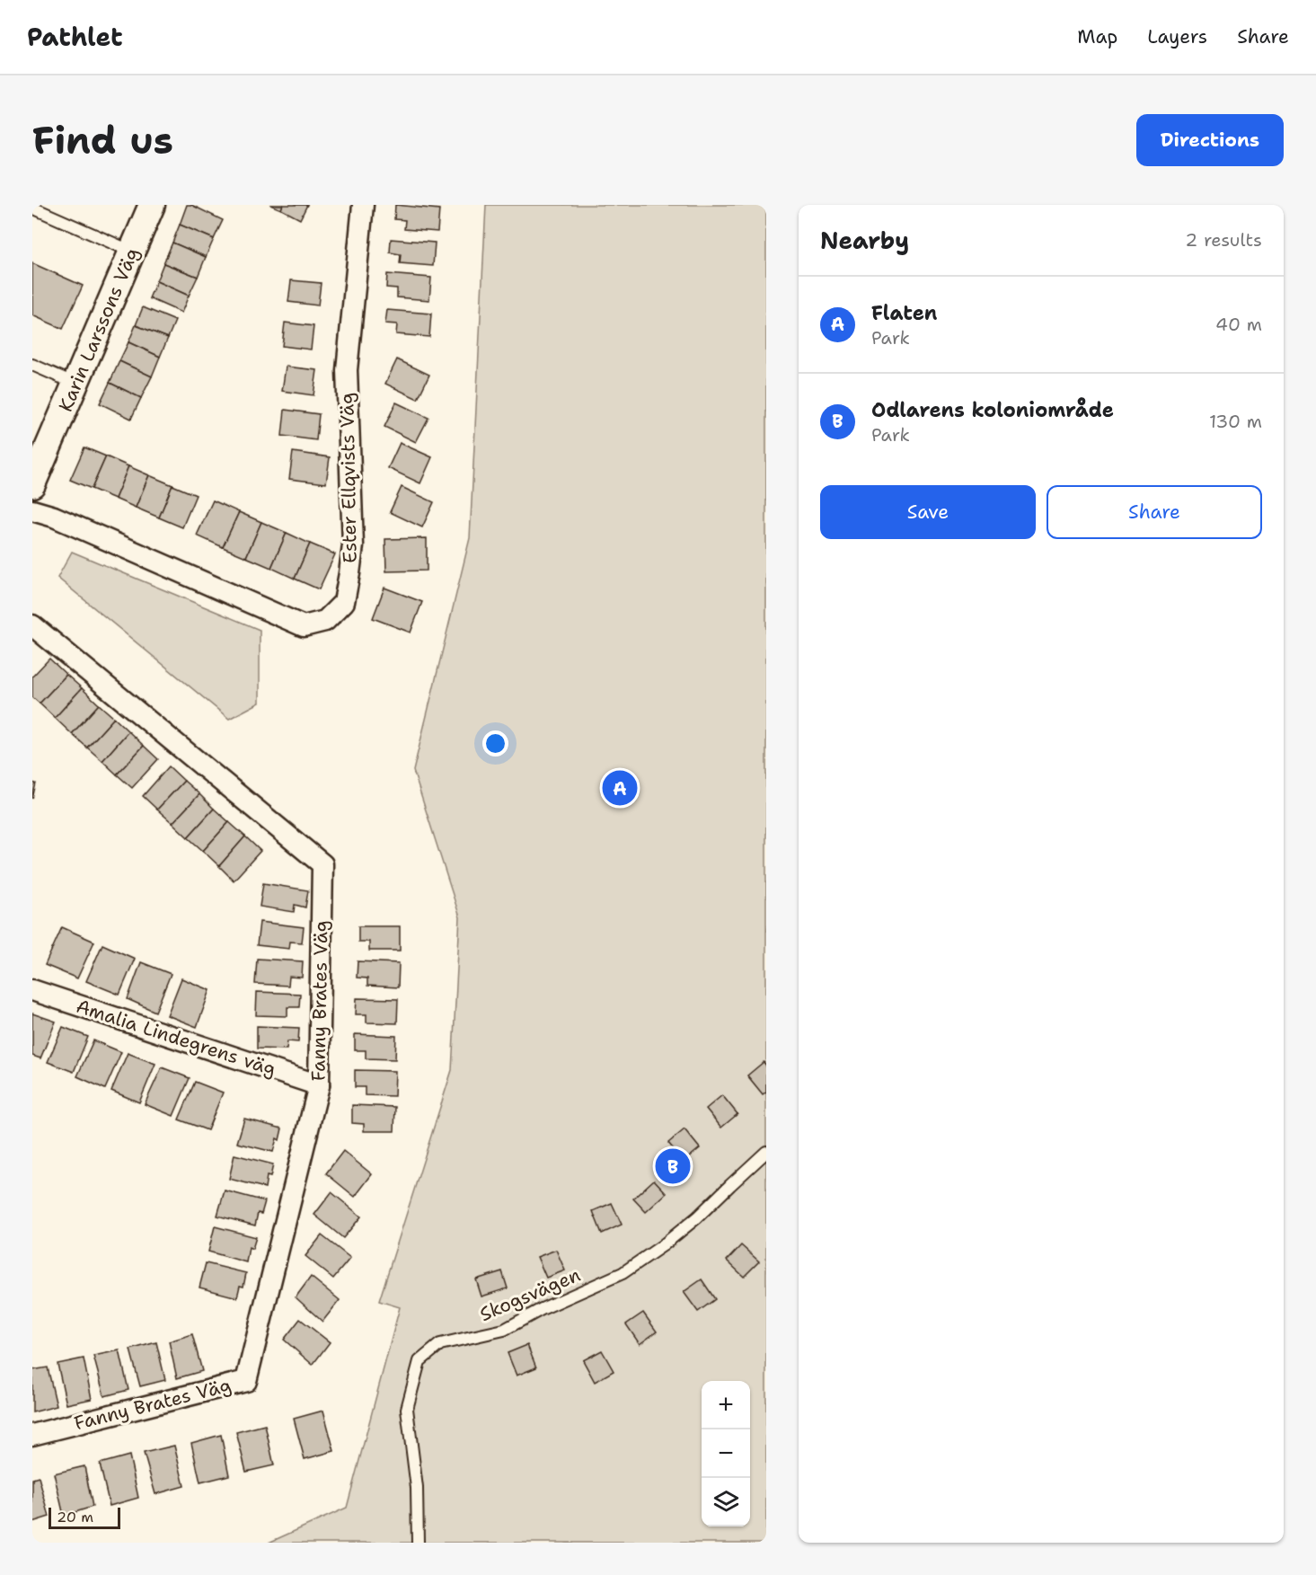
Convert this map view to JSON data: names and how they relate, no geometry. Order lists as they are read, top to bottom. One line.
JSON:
{"streets":{"street":["Karin Larssons Väg","Ester Ellqvists Väg","Fanny Brates Väg","Amalia Lindegrens väg"],"lane":["Skogsvägen"]},"crossings":[["Fanny Brates Väg","Amalia Lindegrens väg"]],"scale_bar":"20 m","page":{"header":"Pathlet","nav":["Map","Layers","Share"],"buttons":["Directions",["Save","Share"]],"title":"Find us","heading":["Nearby","2 results"],"list":[{"mark":"A","name":"Flaten","note":"Park","value":"40 m"},{"mark":"B","name":"Odlarens koloniområde","note":"Park","value":"130 m"}],"pins":["A","B"],"map_buttons":["+","−"],"scale":"20 m"}}
